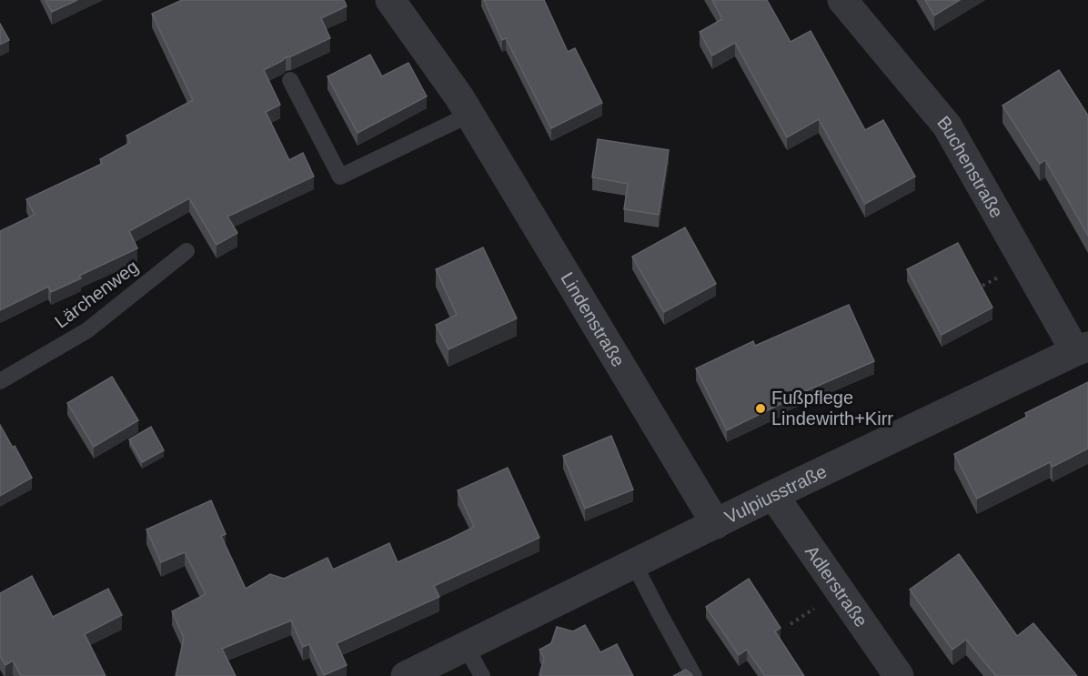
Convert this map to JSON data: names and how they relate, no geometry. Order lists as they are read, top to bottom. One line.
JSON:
{"streets":{"street":["Buchenstraße","Lindenstraße","Vulpiusstraße","Adlerstraße"],"lane":["Lärchenweg"]},"crossings":[["Buchenstraße","Vulpiusstraße"],["Lindenstraße","Vulpiusstraße"],["Vulpiusstraße","Adlerstraße"]],"places":["Fußpflege Lindewirth+Kirr"]}
